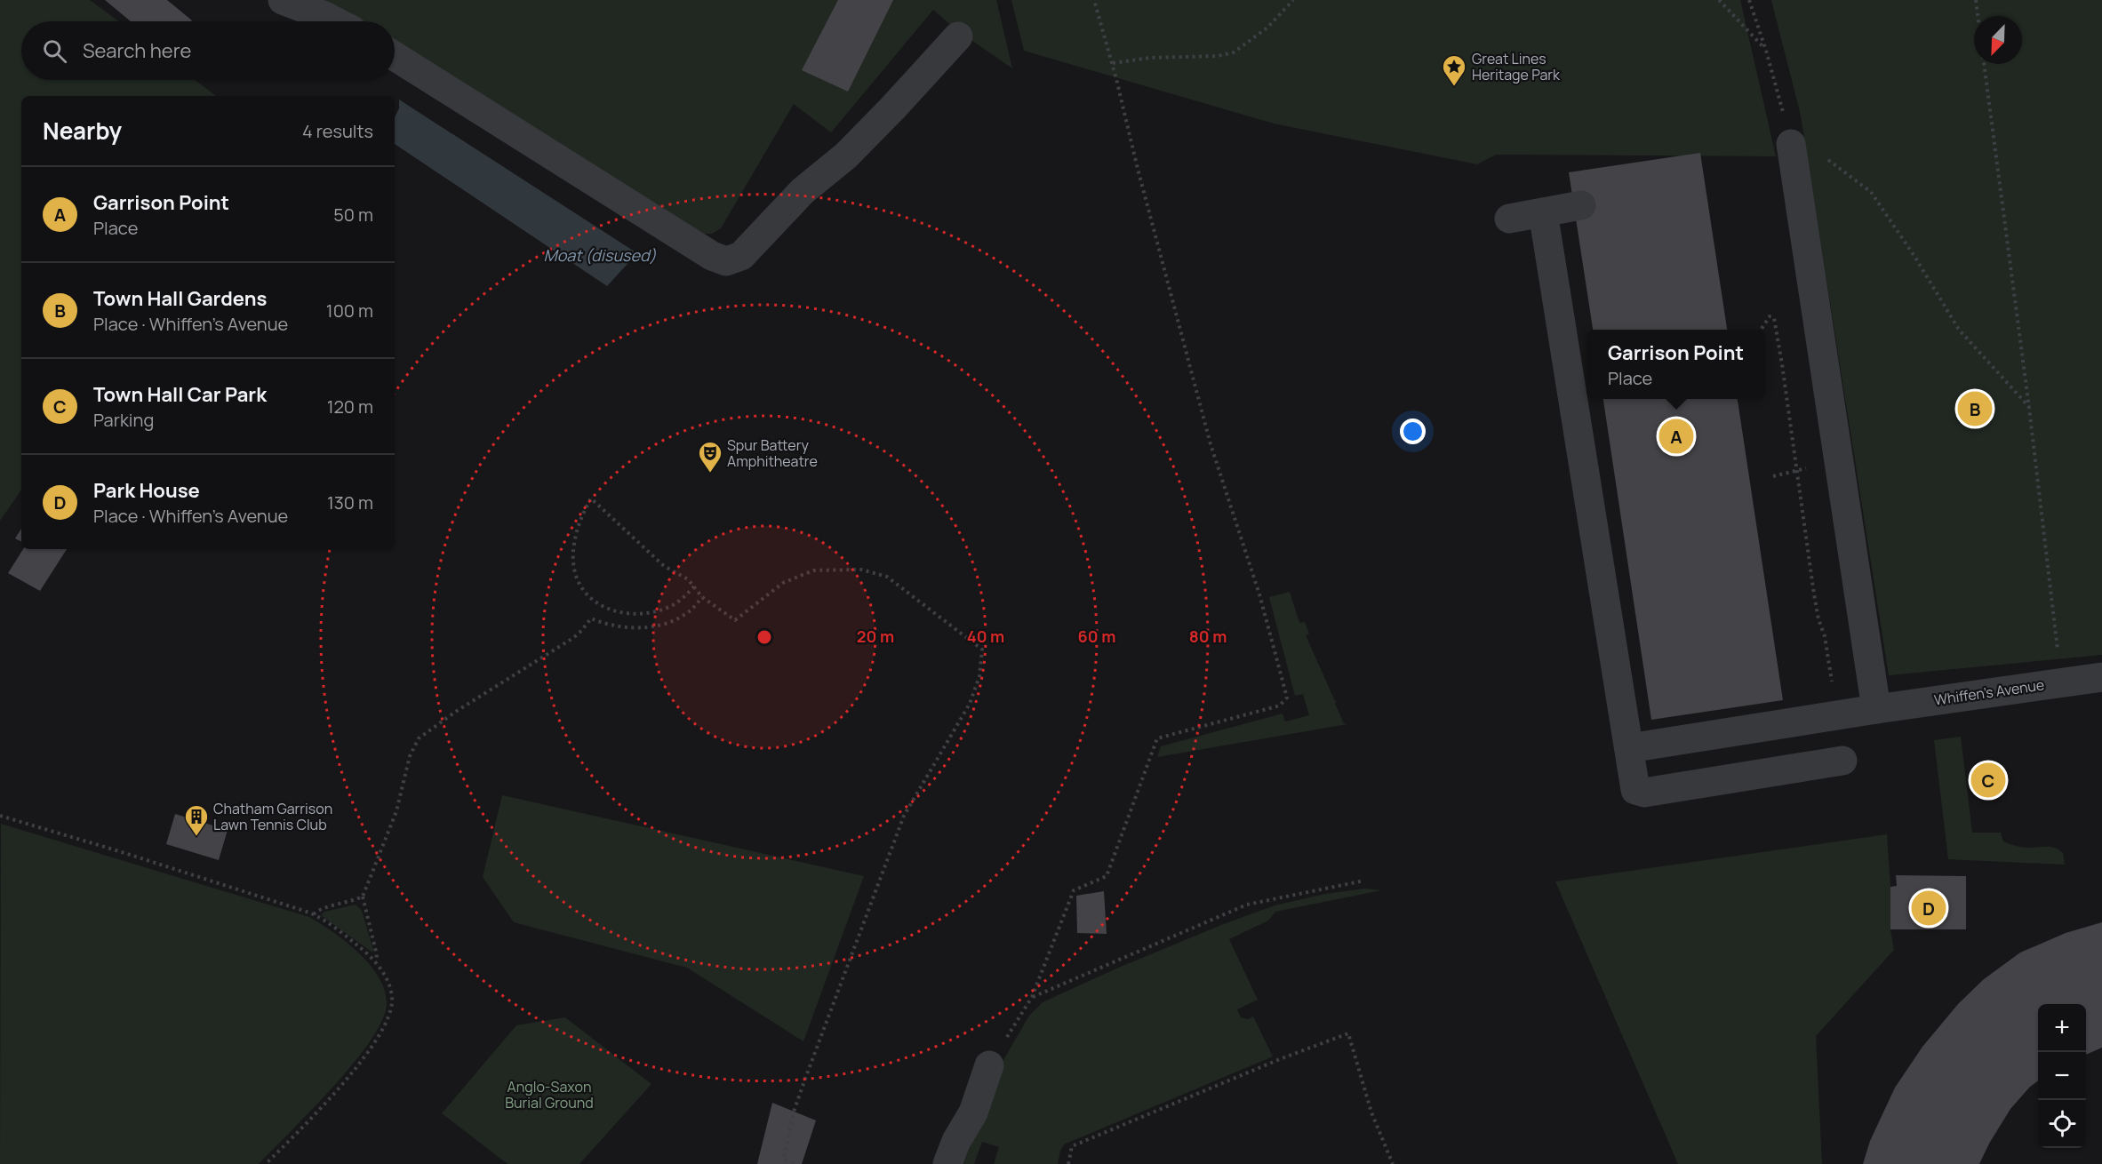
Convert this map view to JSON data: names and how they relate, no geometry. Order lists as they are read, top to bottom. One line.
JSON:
{"streets":{"street":["Whiffen's Avenue"]},"water":["Moat (disused)"],"parks":["Anglo-Saxon Burial Ground"],"places":{"place":["Great Lines Heritage Park"],"theatre":["Spur Battery Amphitheatre"],"building":["Chatham Garrison Lawn Tennis Club"]},"north":"bottom left","page":{"search":"Search here","heading":["Nearby","4 results"],"list":[{"mark":"A","name":"Garrison Point","note":"Place","value":"50 m"},{"mark":"B","name":"Town Hall Gardens","note":"Place · Whiffen's Avenue","value":"100 m"},{"mark":"C","name":"Town Hall Car Park","note":"Parking","value":"120 m"},{"mark":"D","name":"Park House","note":"Place · Whiffen's Avenue","value":"130 m"}],"popup":["Garrison Point","Place"],"pins":["B","A","C","D"],"map_buttons":["+","−"]},"rings":["20 m","40 m","60 m","80 m"]}
